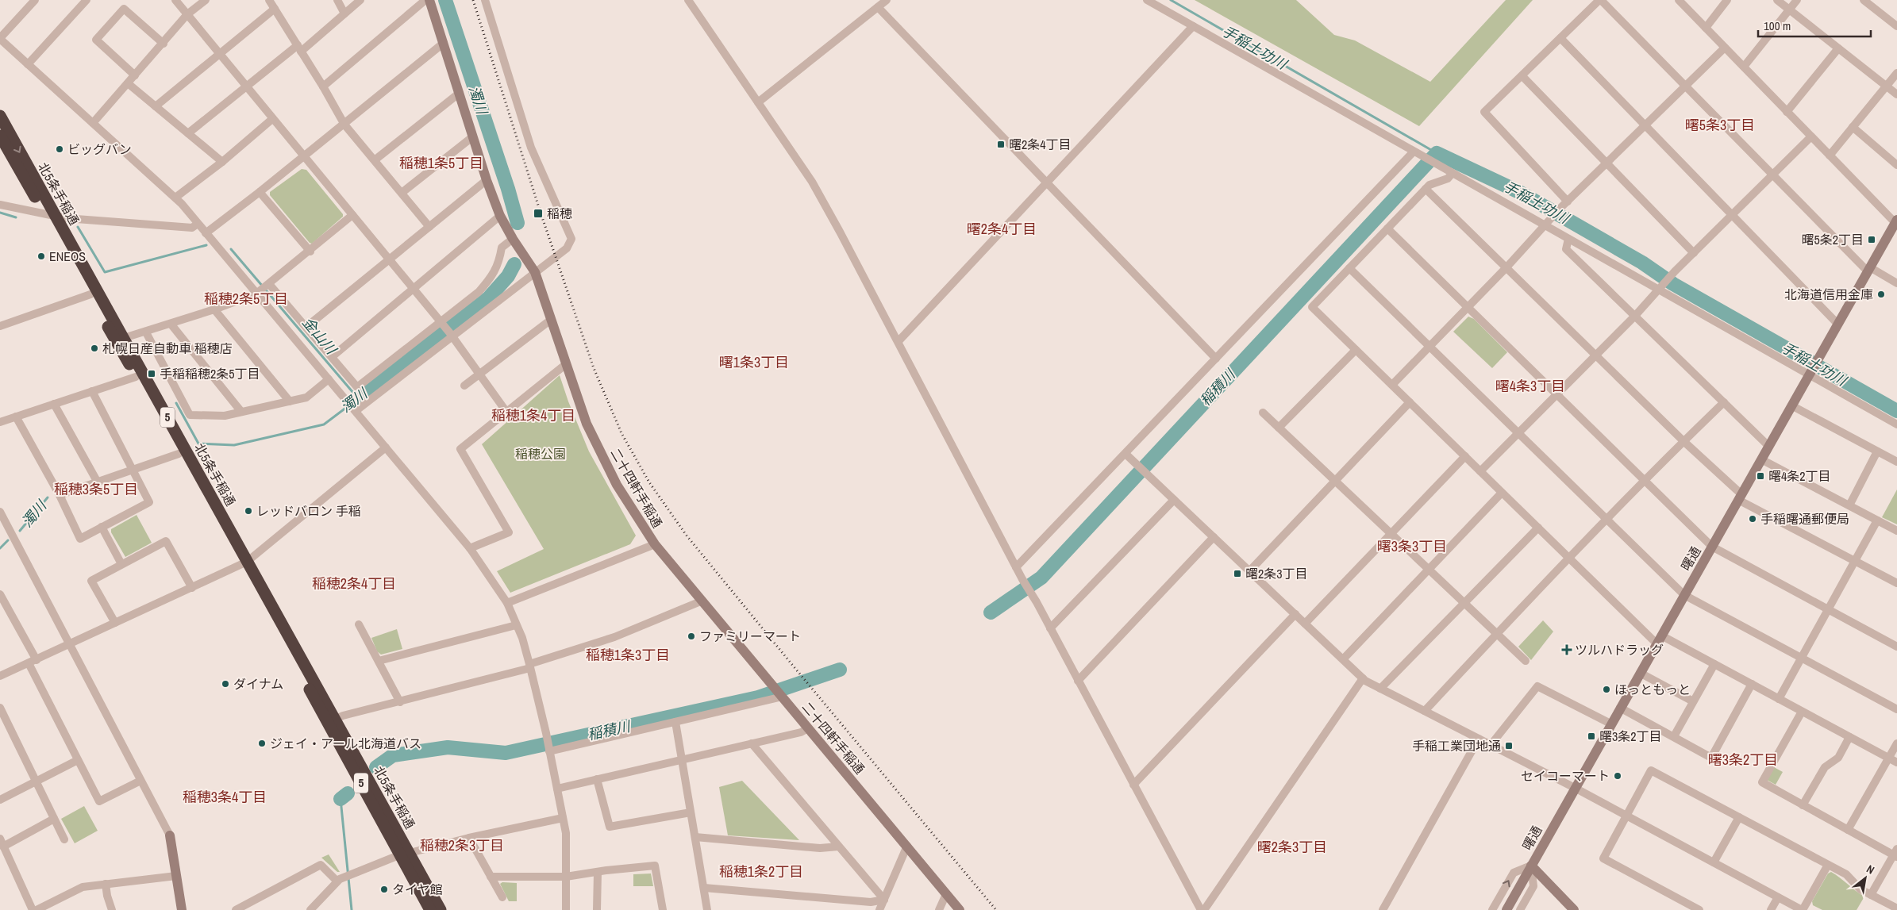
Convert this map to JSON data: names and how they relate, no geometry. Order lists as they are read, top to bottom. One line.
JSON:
{"streets":{"highway":["北5条手稲通","5"],"street":["二十四軒手稲通","曙通"]},"districts":["曙5条3丁目","稲穂1条5丁目","曙2条4丁目","稲穂2条5丁目","曙1条3丁目","曙4条3丁目","稲穂1条4丁目","稲穂3条5丁目","曙3条3丁目","稲穂2条4丁目","稲穂1条3丁目","曙3条2丁目","稲穂3条4丁目","稲穂2条3丁目","曙2条3丁目","稲穂1条2丁目"],"water":["手稲土功川","濁川","金山川","稲積川"],"parks":["稲穂公園"],"places":{"transit":["曙2条4丁目","稲穂","曙5条2丁目","手稲稲穂2条5丁目","曙4条2丁目","曙2条3丁目","曙3条2丁目","手稲工業団地通"],"other":["ビッグバン","ENEOS","北海道信用金庫","札幌日産自動車 稲穂店","レッドバロン 手稲","手稲曙通郵便局","ファミリーマート","ダイナム","ほっともっと","ジェイ・アール北海道バス","セイコーマート","タイヤ館"],"health":["ツルハドラッグ"]},"scale_bar":"100 m","north":"top right"}
